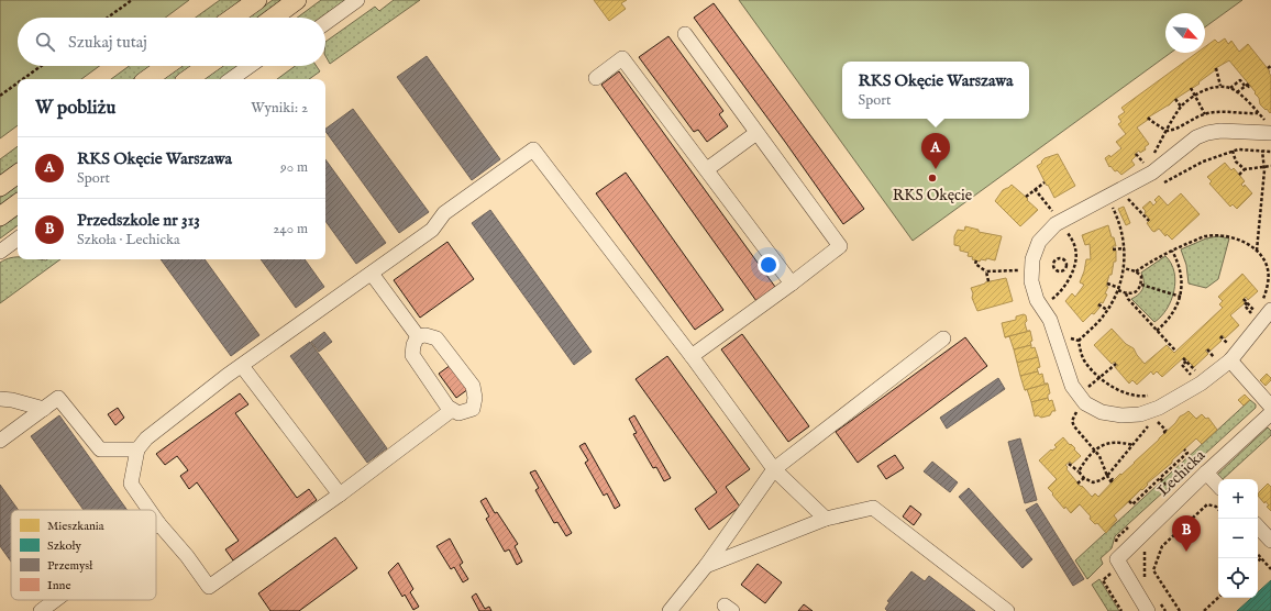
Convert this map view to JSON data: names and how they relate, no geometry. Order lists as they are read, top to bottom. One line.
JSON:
{"streets":{"street":["Lechicka"]},"places":["RKS Okęcie"],"legend":["Mieszkania","Szkoły","Przemysł","Inne"],"north":"bottom right","page":{"search":"Szukaj tutaj","popup":["RKS Okęcie Warszawa","Sport"],"heading":["W pobliżu","Wyniki: 2"],"pins":["A","B"],"list":[{"mark":"A","name":"RKS Okęcie Warszawa","note":"Sport","value":"90 m"},{"mark":"B","name":"Przedszkole nr 313","note":"Szkoła · Lechicka","value":"240 m"}],"map_buttons":["+","−"]}}
